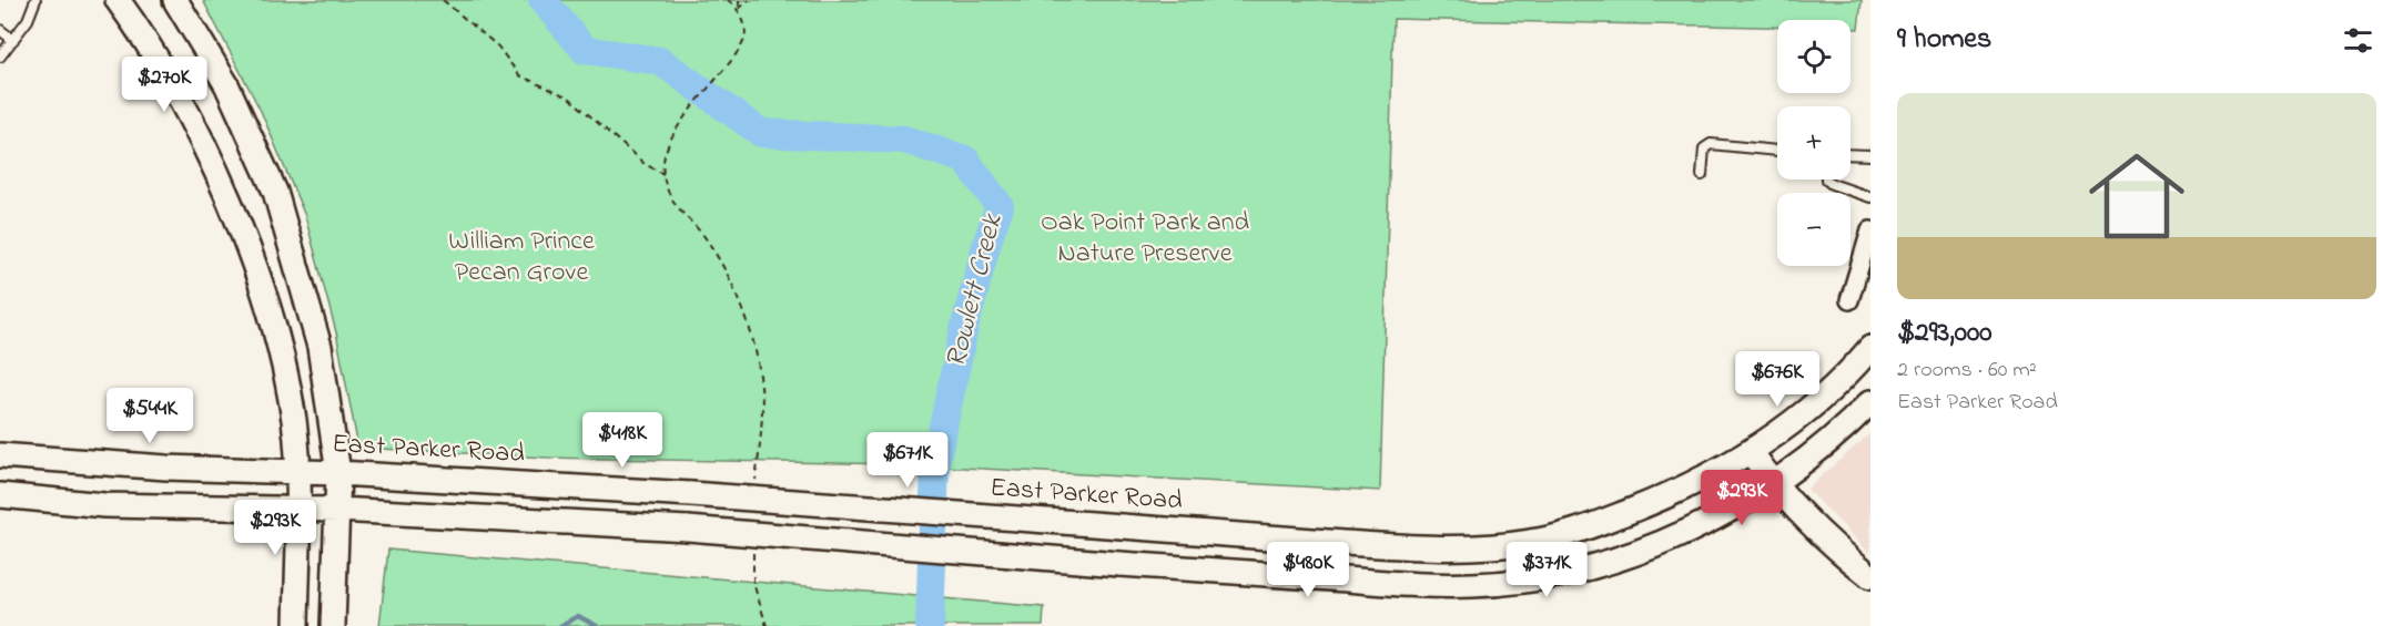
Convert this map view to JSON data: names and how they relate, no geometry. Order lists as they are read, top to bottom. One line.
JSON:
{"streets":{"main road":["East Parker Road"]},"water":["Rowlett Creek"],"parks":["Oak Point Park and Nature Preserve","William Prince Pecan Grove"],"page":{"heading":"9 homes","map_buttons":["+","−"],"price":["$270K","$676K","$544K","$418K","$671K","$293K","$293K","$480K","$371K"],"list":[{"name":"$293,000","note":"2 rooms · 60 m² · East Parker Road"}]}}
